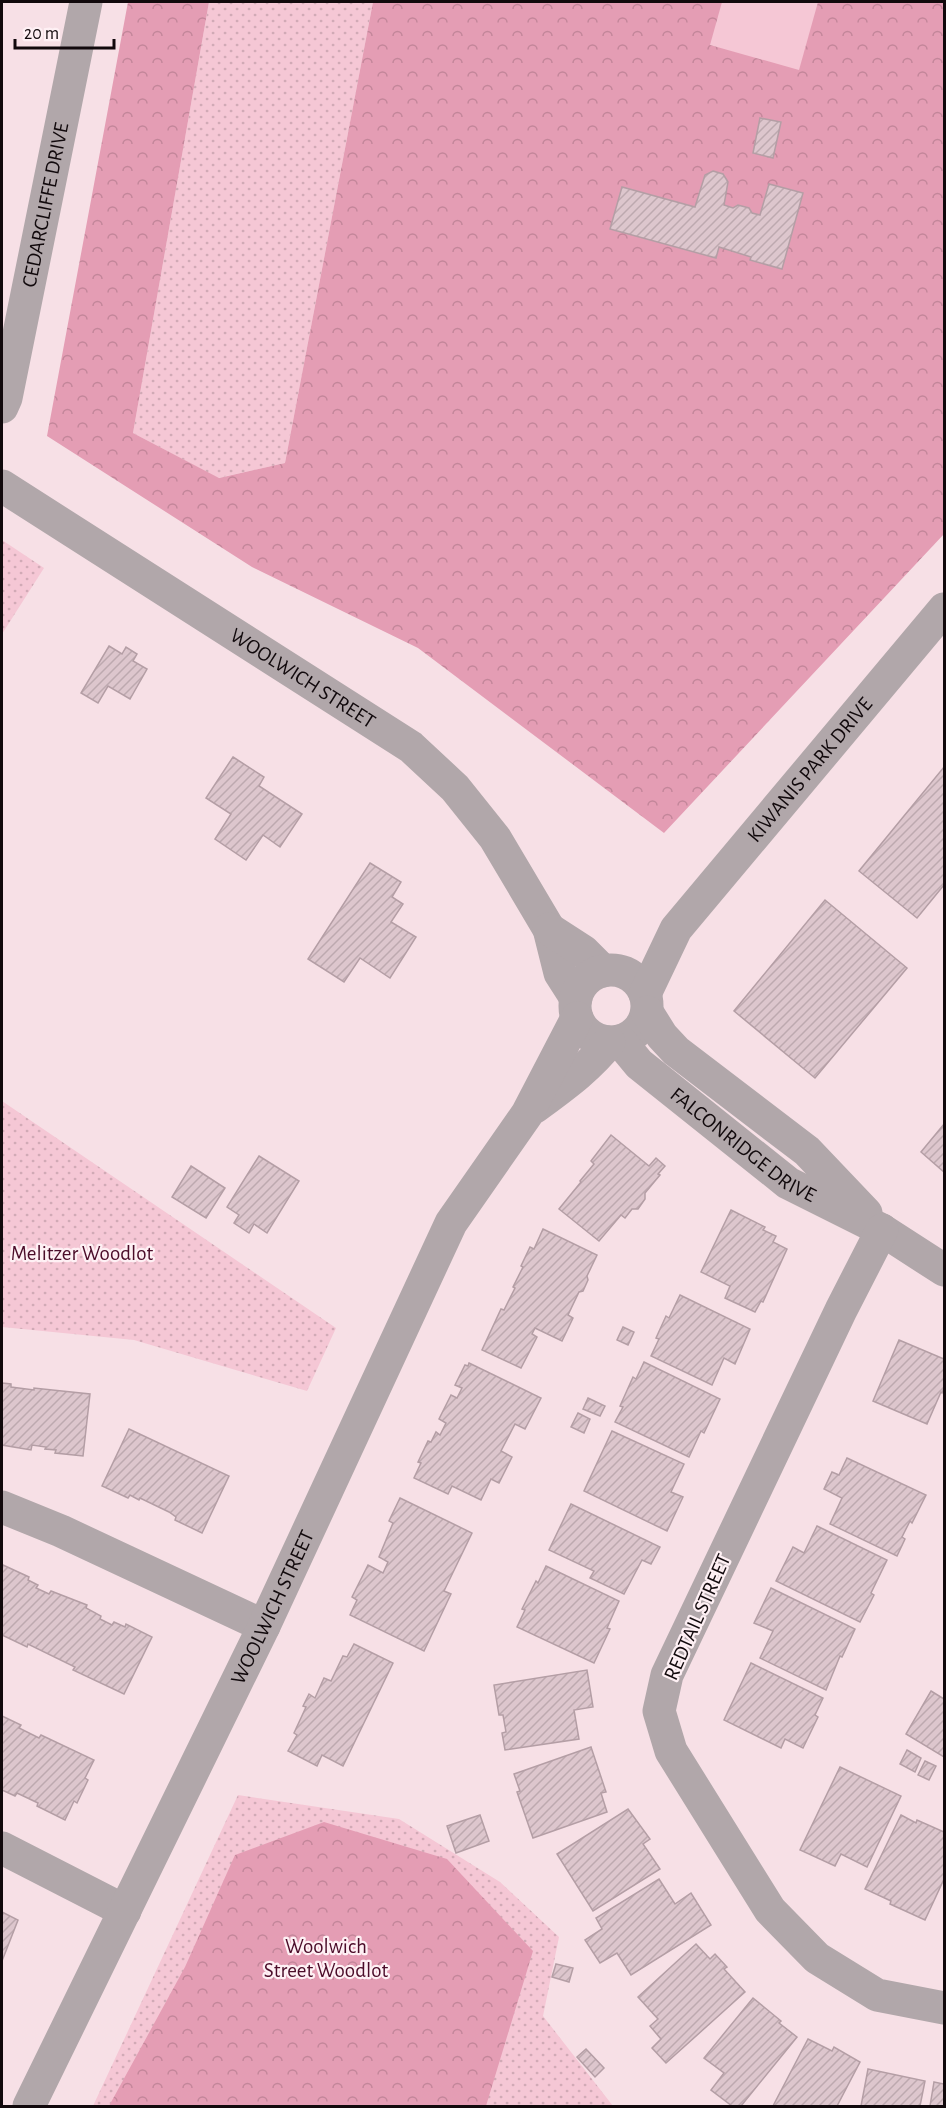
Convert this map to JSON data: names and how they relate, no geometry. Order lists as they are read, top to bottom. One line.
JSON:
{"streets":{"street":["CEDARCLIFFE DRIVE","WOOLWICH STREET","KIWANIS PARK DRIVE","FALCONRIDGE DRIVE","REDTAIL STREET"]},"crossings":[["WOOLWICH STREET","KIWANIS PARK DRIVE"],["WOOLWICH STREET","FALCONRIDGE DRIVE"],["KIWANIS PARK DRIVE","FALCONRIDGE DRIVE"],["FALCONRIDGE DRIVE","REDTAIL STREET"]],"parks":["Melitzer Woodlot","Woolwich Street Woodlot"],"scale_bar":"20 m"}
